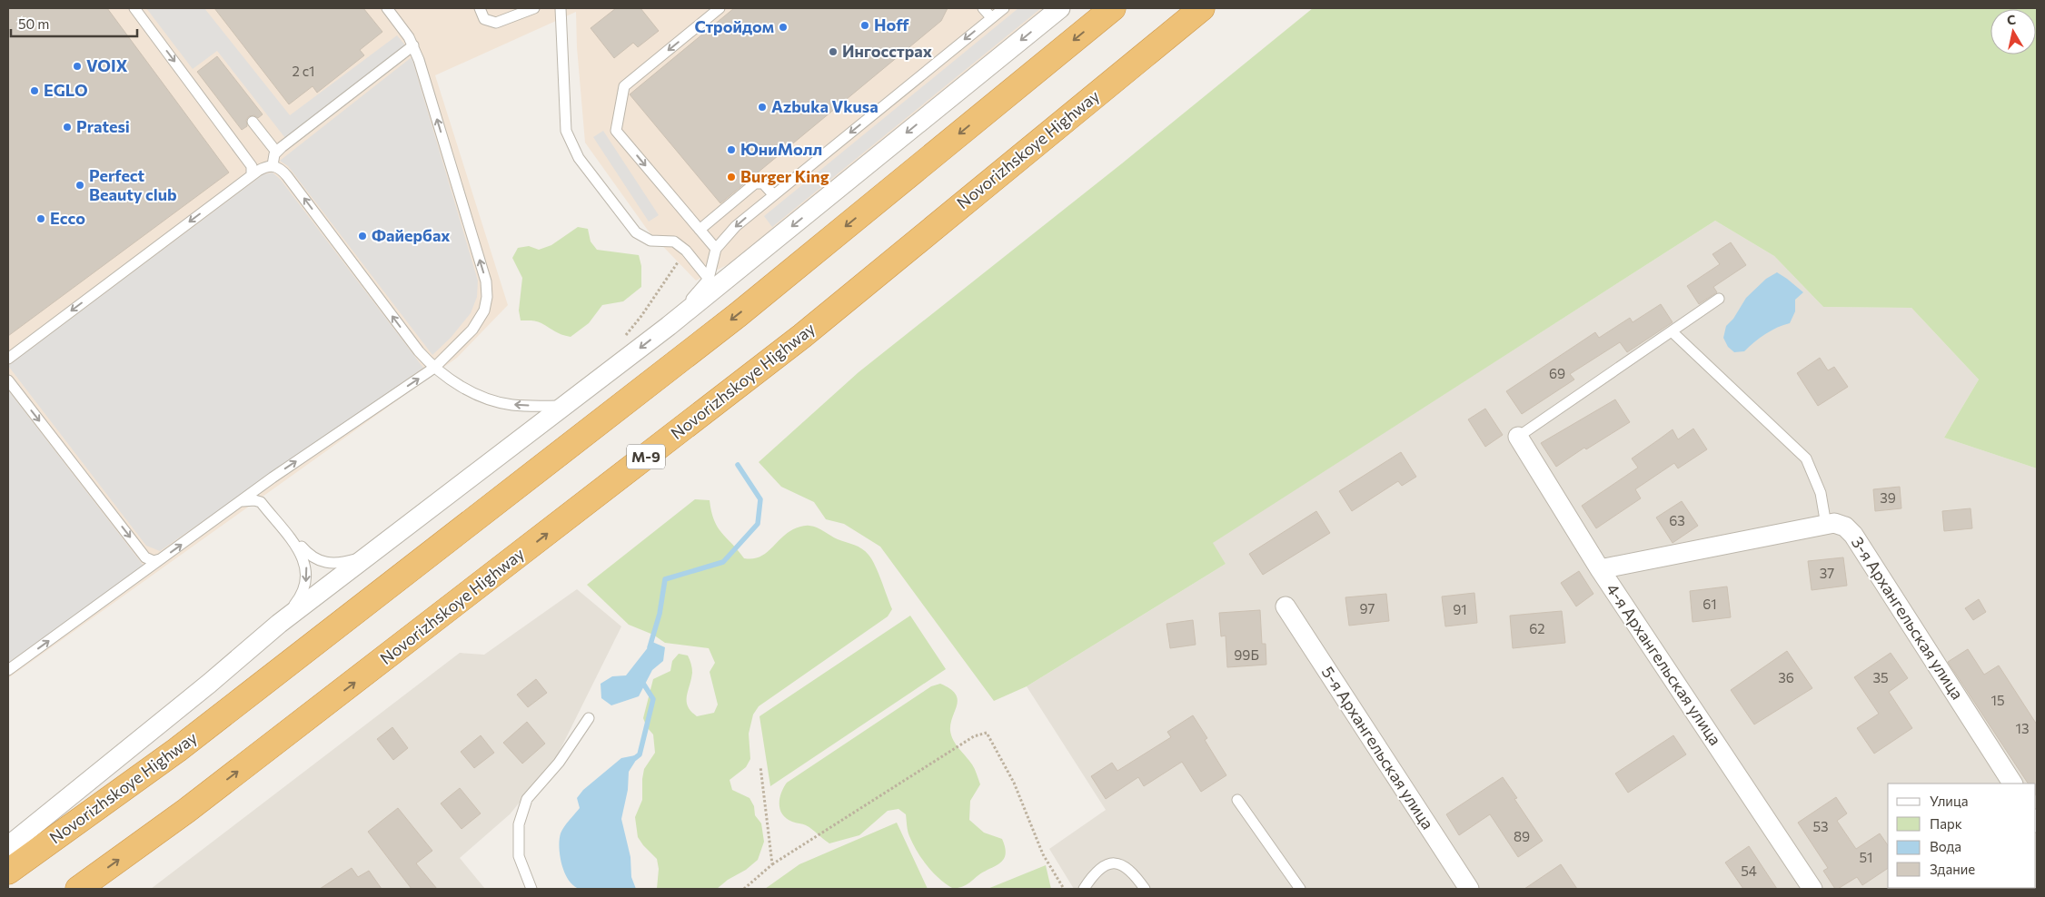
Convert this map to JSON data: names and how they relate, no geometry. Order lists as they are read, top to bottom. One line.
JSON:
{"streets":{"highway":["Novorizhskoye Highway","М-9"],"street":["3-я Архангельская улица","4-я Архангельская улица","5-я Архангельская улица"]},"crossings":[["3-я Архангельская улица","4-я Архангельская улица"]],"places":["Hoff","Стройдом","Ингосстрах","VOIX","EGLO","Azbuka Vkusa","Pratesi","ЮниМолл","Burger King","Perfect Beauty club","Ecco","Файербах"],"house_numbers":["2 с1","69","39","63","37","61","97","91","62","99Б","36","35","15","13","53","89","51","54"],"legend":["Улица","Парк","Вода","Здание"],"scale_bar":"50 m","north":"top"}
